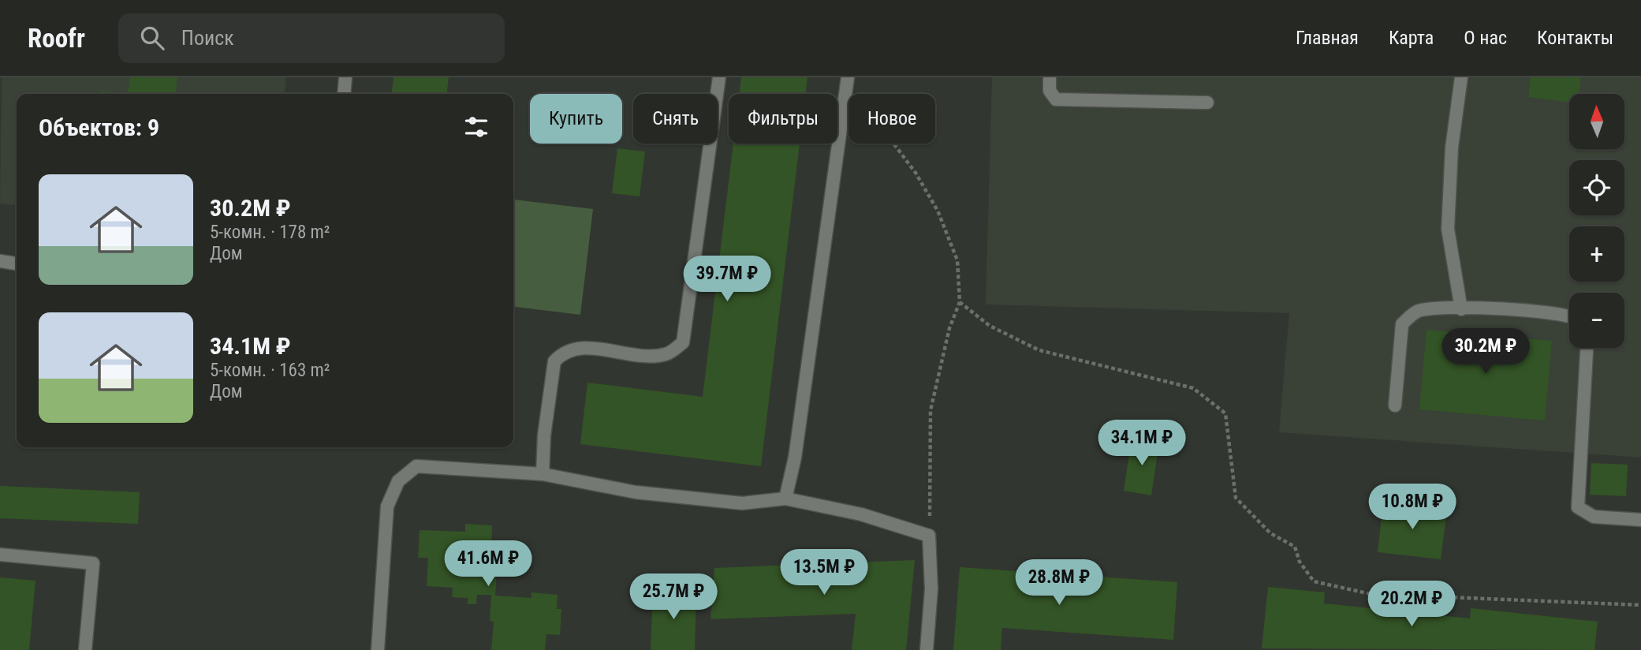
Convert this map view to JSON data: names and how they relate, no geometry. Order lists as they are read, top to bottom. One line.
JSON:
{"north":"top","page":{"header":"Roofr","search":"Поиск","nav":["Главная","Карта","О нас","Контакты"],"map_buttons":["+","−"],"chip":["Купить","Снять","Фильтры","Новое"],"heading":"Объектов: 9","list":[{"name":"30.2M ₽","note":"5-комн. · 178 m² · Дом"},{"name":"34.1M ₽","note":"5-комн. · 163 m² · Дом"}],"price":["39.7M ₽","30.2M ₽","34.1M ₽","10.8M ₽","41.6M ₽","13.5M ₽","28.8M ₽","25.7M ₽","20.2M ₽"]}}
